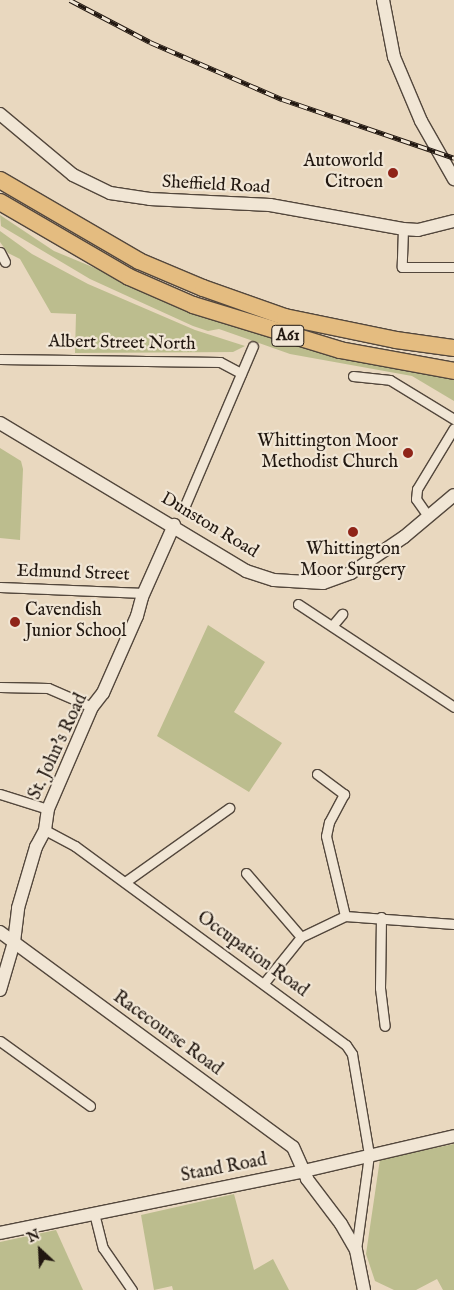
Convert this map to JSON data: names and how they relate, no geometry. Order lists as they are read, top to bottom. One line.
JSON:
{"streets":{"highway":["A61"],"street":["Sheffield Road","Albert Street North","Dunston Road","Edmund Street","St. John's Road","Occupation Road","Racecourse Road","Stand Road"]},"crossings":[["Dunston Road","St. John's Road"],["Edmund Street","St. John's Road"],["St. John's Road","Occupation Road"],["St. John's Road","Racecourse Road"],["Occupation Road","Racecourse Road"],["Occupation Road","Stand Road"],["Racecourse Road","Stand Road"]],"places":["Autoworld Citroen","Whittington Moor Methodist Church","Whittington Moor Surgery","Cavendish Junior School"],"north":"top left"}
